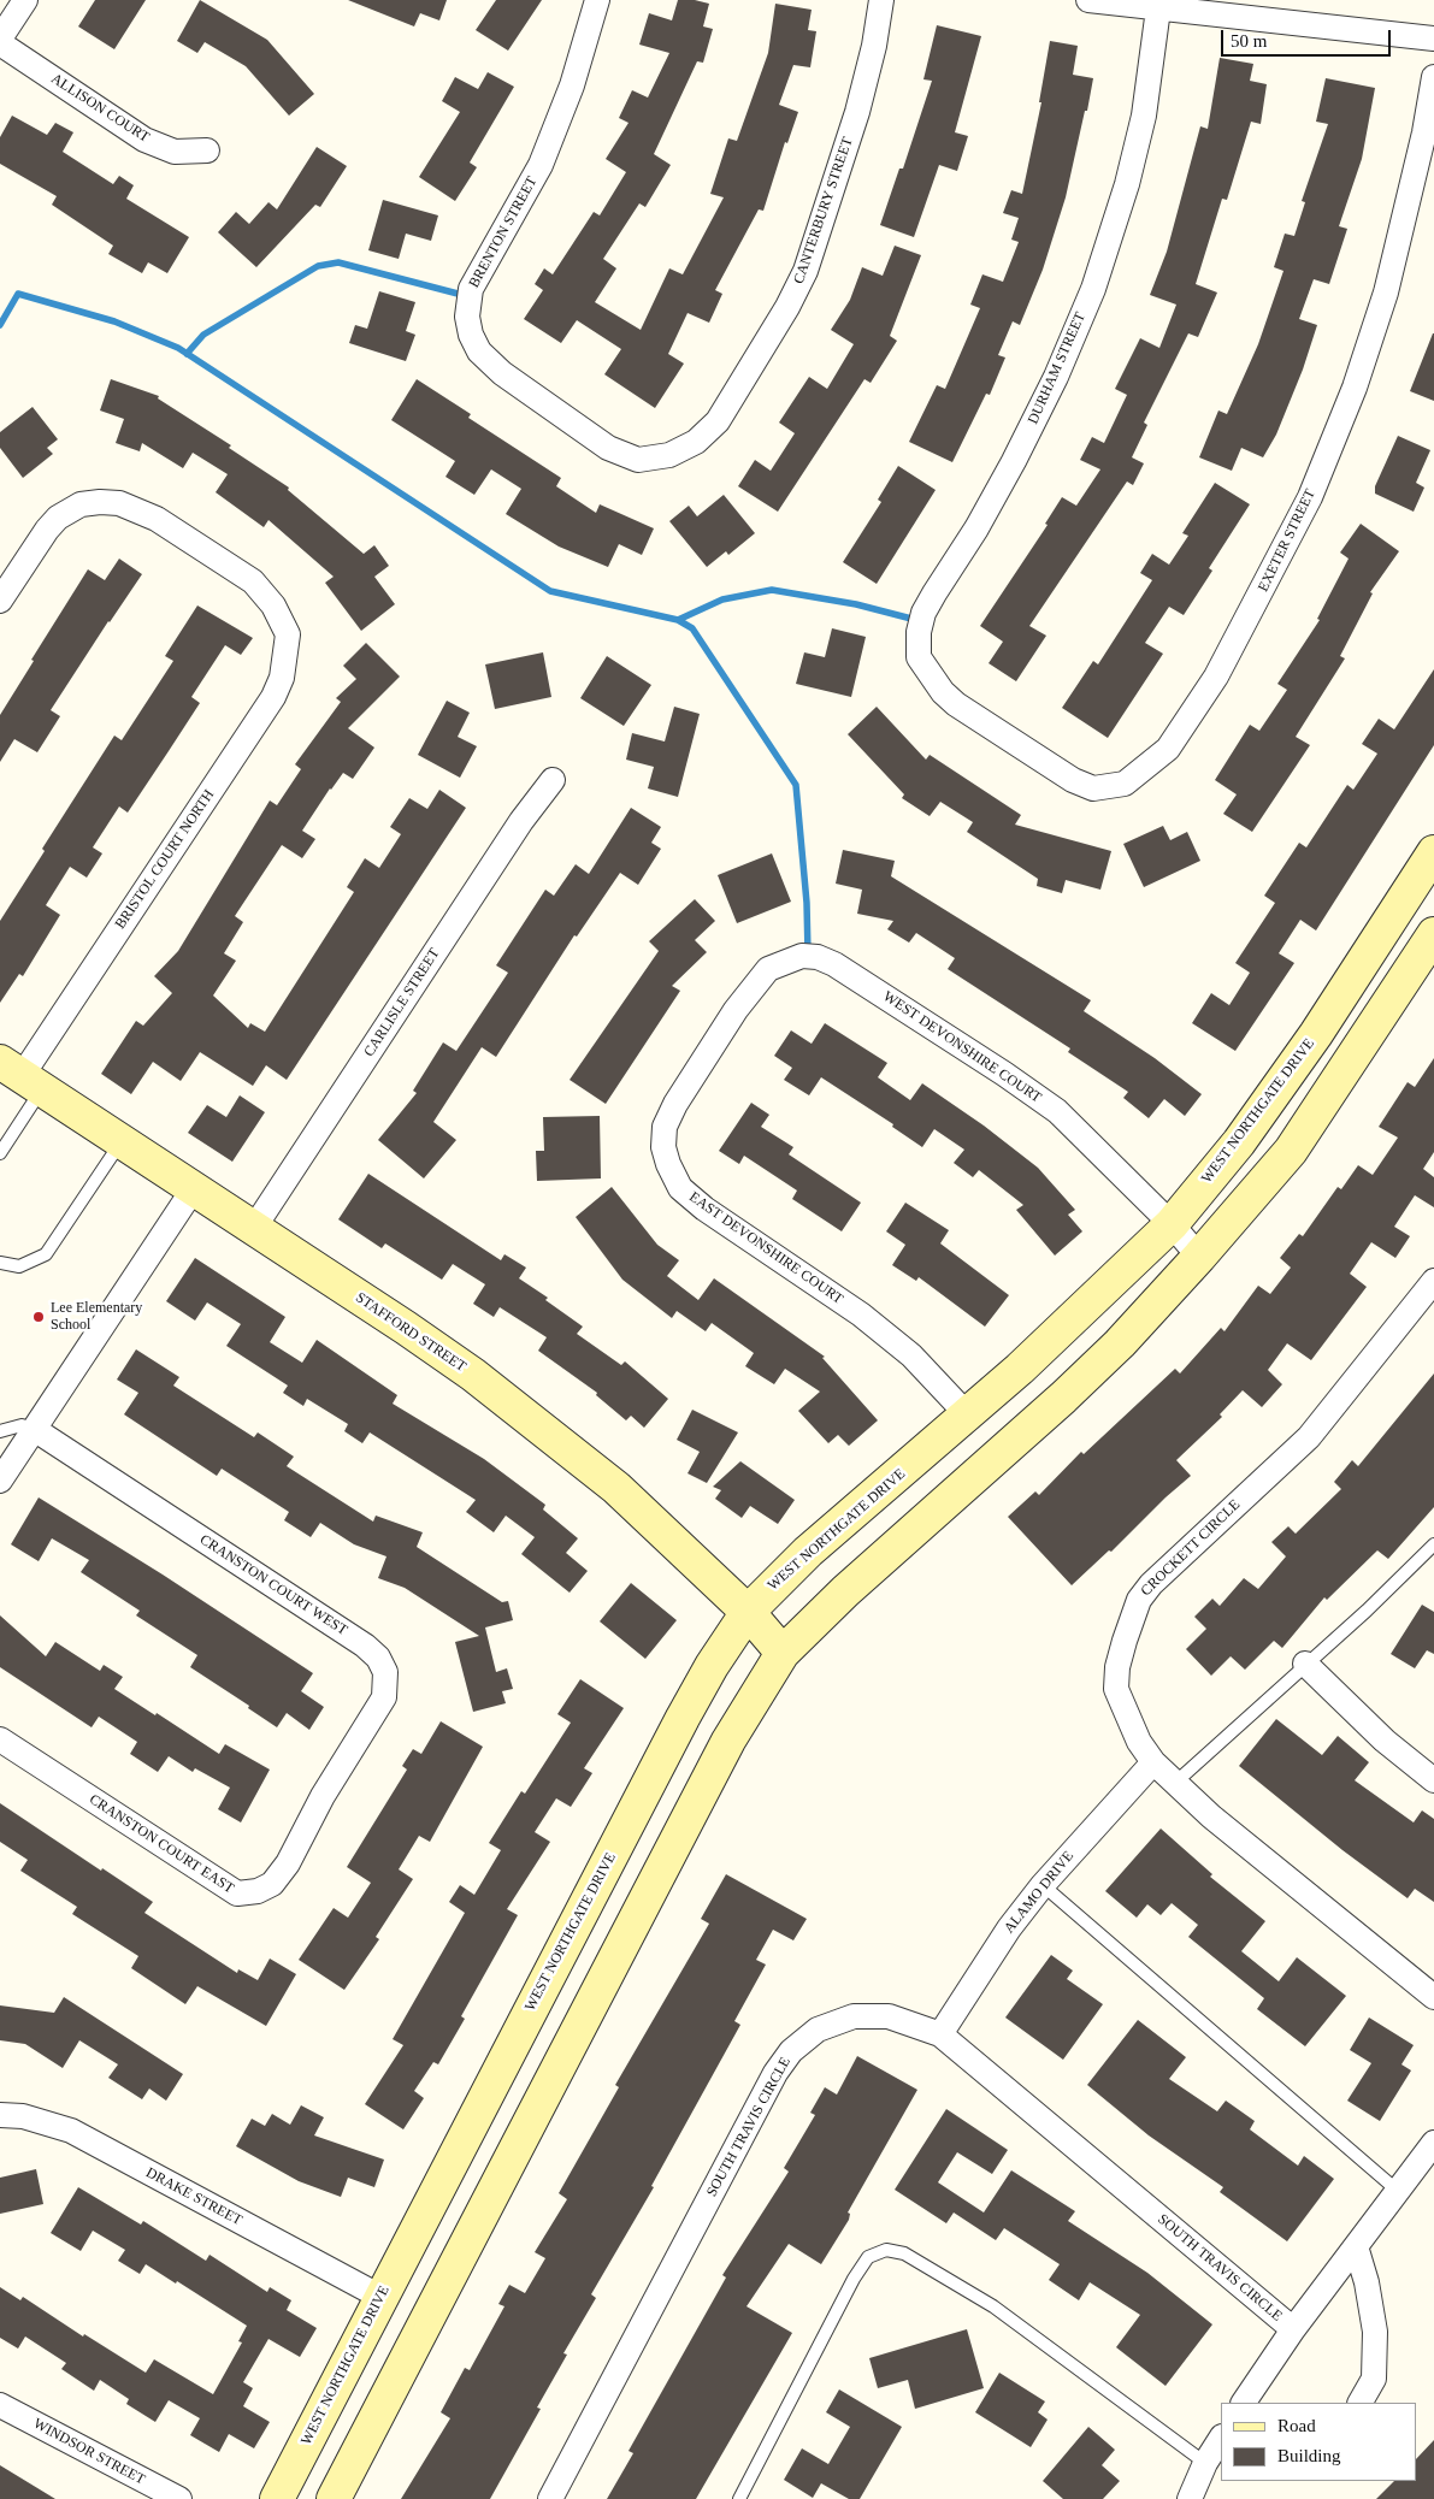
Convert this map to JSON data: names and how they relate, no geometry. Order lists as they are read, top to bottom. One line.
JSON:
{"streets":{"main road":["WEST NORTHGATE DRIVE","STAFFORD STREET"],"street":["ALLISON COURT","CANTERBURY STREET","BRENTON STREET","DURHAM STREET","EXETER STREET","BRISTOL COURT NORTH","CARLISLE STREET","WEST DEVONSHIRE COURT","EAST DEVONSHIRE COURT","CROCKETT CIRCLE","CRANSTON COURT WEST","CRANSTON COURT EAST","ALAMO DRIVE","SOUTH TRAVIS CIRCLE","DRAKE STREET","WINDSOR STREET"]},"crossings":[["CANTERBURY STREET","BRENTON STREET"],["DURHAM STREET","EXETER STREET"],["BRISTOL COURT NORTH","STAFFORD STREET"],["CARLISLE STREET","STAFFORD STREET"],["WEST DEVONSHIRE COURT","WEST NORTHGATE DRIVE"],["WEST DEVONSHIRE COURT","EAST DEVONSHIRE COURT"],["WEST NORTHGATE DRIVE","EAST DEVONSHIRE COURT"],["WEST NORTHGATE DRIVE","STAFFORD STREET"],["WEST NORTHGATE DRIVE","DRAKE STREET"],["CROCKETT CIRCLE","ALAMO DRIVE"],["CRANSTON COURT WEST","CRANSTON COURT EAST"],["ALAMO DRIVE","SOUTH TRAVIS CIRCLE"]],"places":["Lee Elementary School"],"legend":["Road","Building"],"scale_bar":"50 m"}
